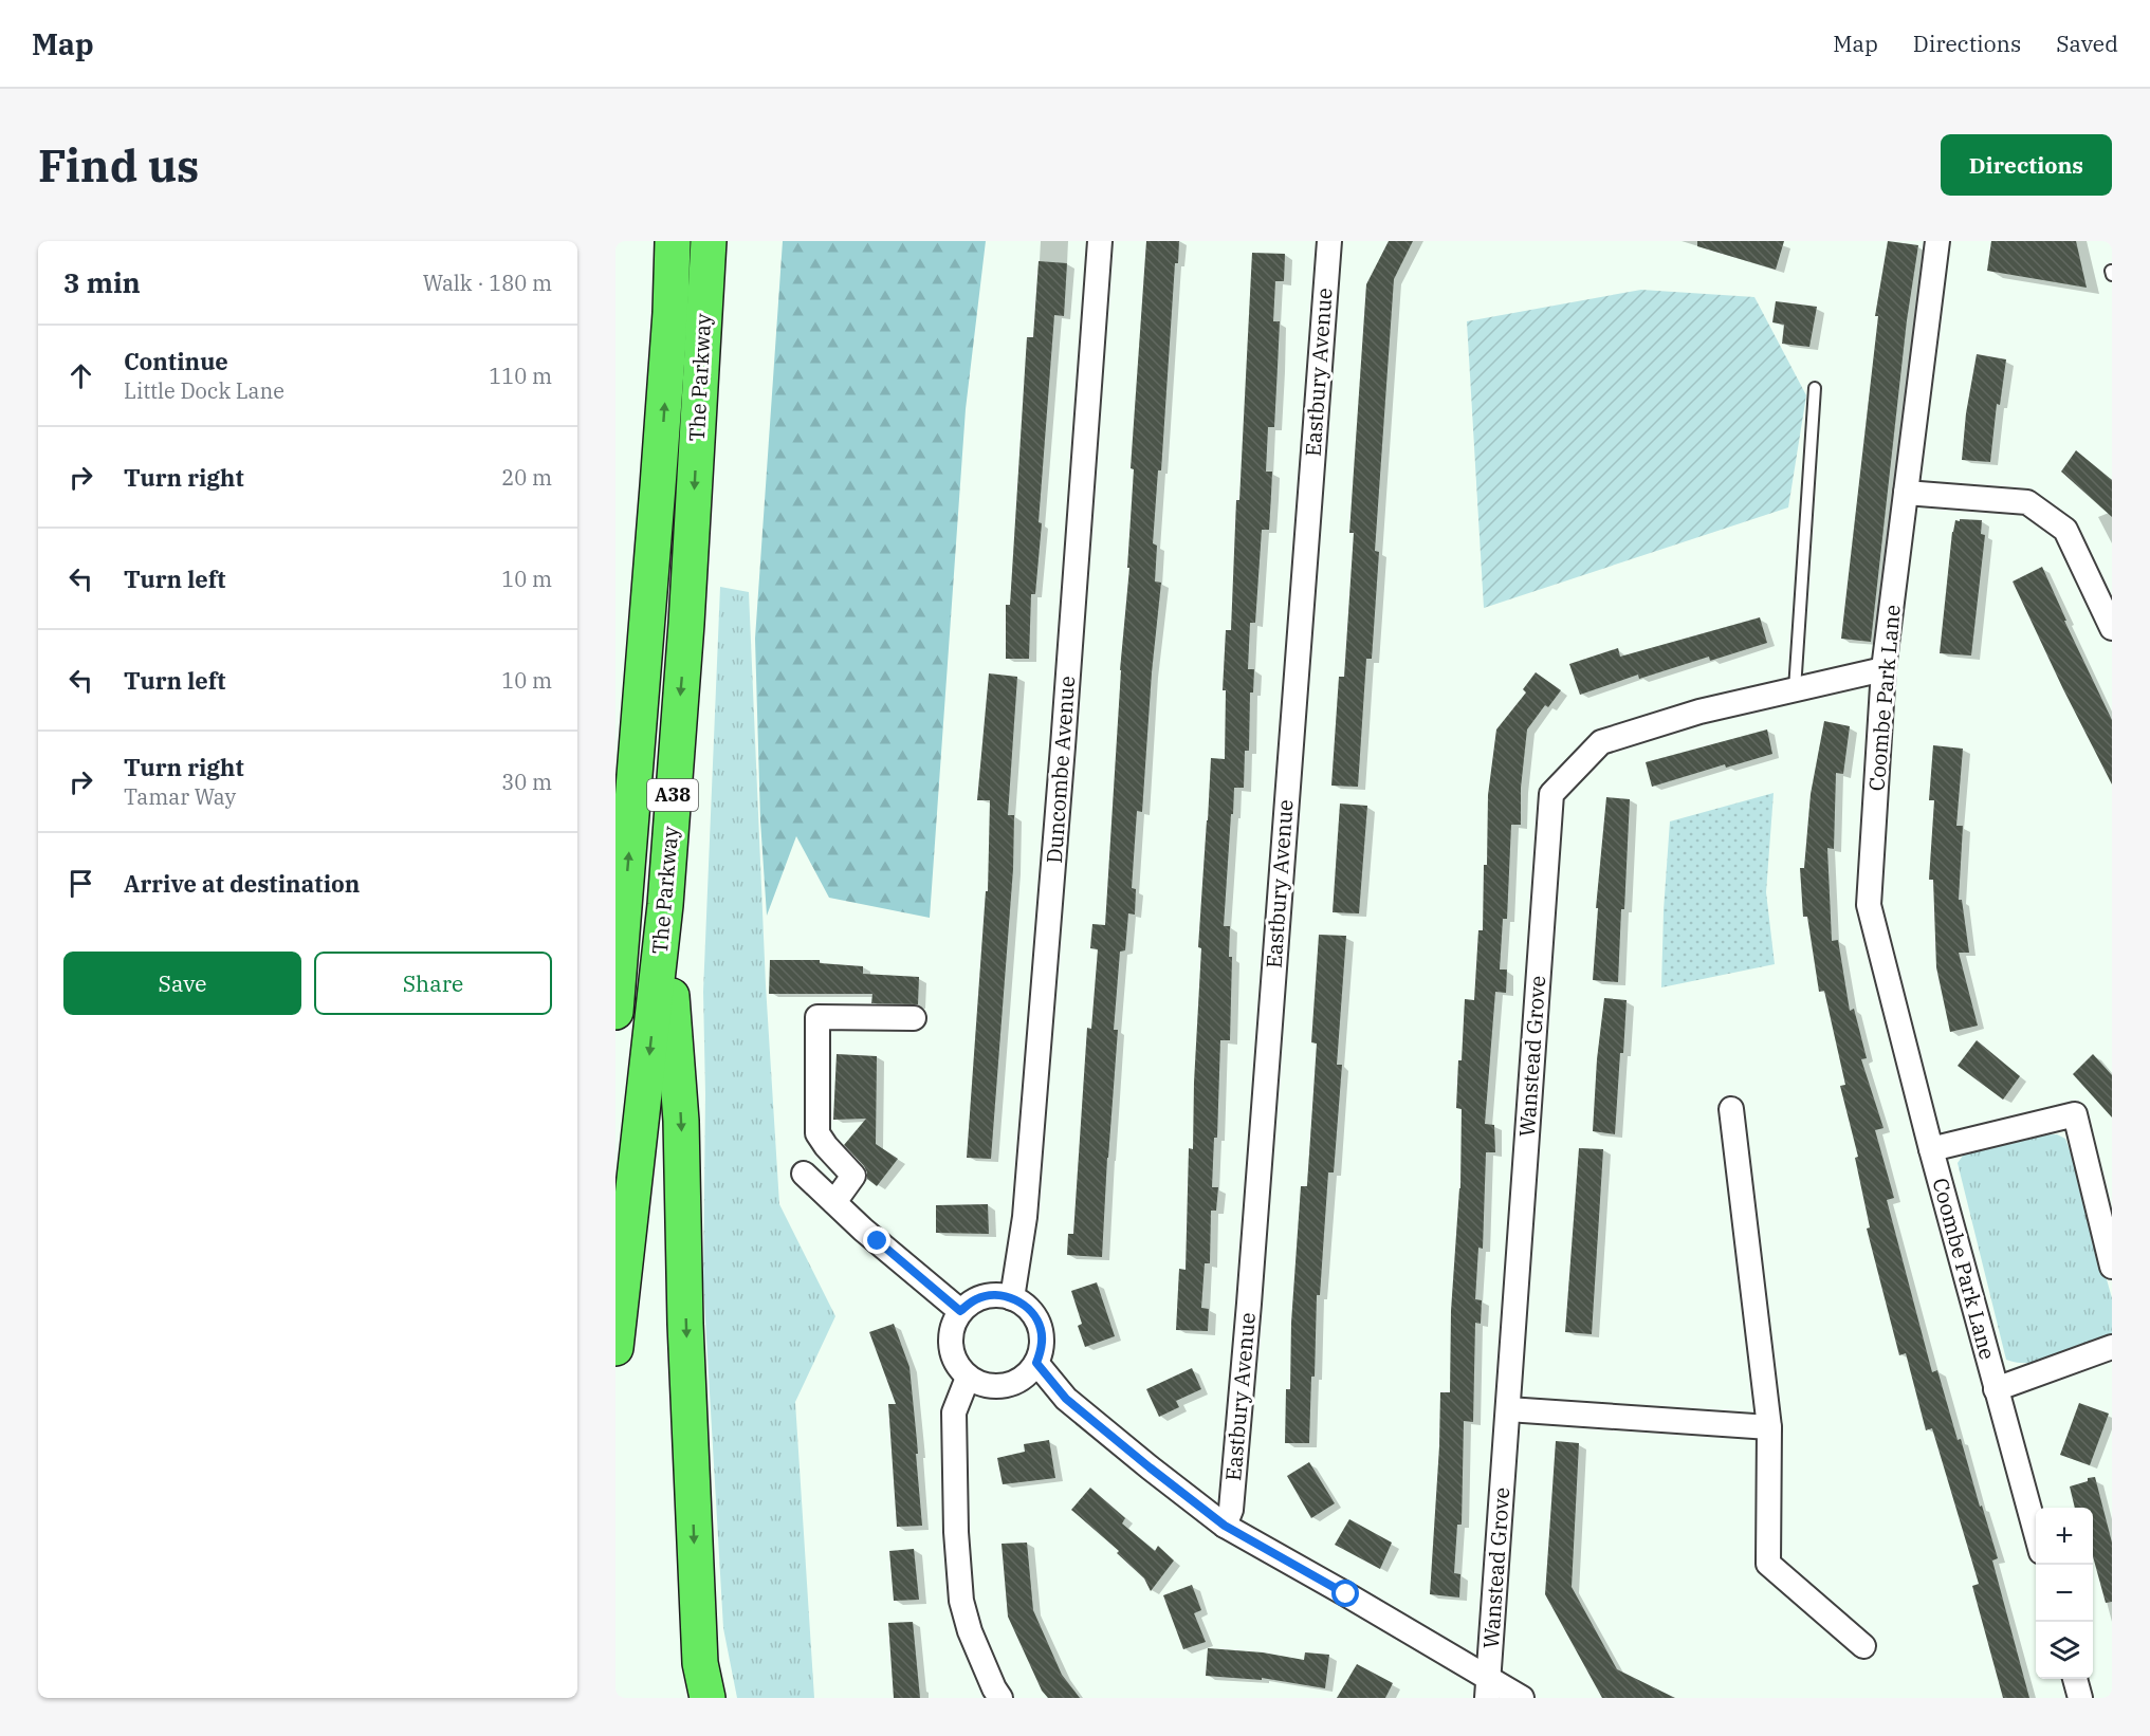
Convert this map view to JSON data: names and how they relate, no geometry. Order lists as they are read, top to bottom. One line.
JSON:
{"streets":{"highway":["The Parkway","A38"],"street":["Eastbury Avenue","Coombe Park Lane","Duncombe Avenue","Wanstead Grove"]},"crossings":[["The Parkway","A38"],["Coombe Park Lane","Wanstead Grove"]],"page":{"header":"Map","nav":["Map","Directions","Saved"],"buttons":["Directions",["Save","Share"]],"title":"Find us","heading":["3 min","Walk · 180 m"],"list":[["Continue","Little Dock Lane","110 m"],["Turn right","20 m"],["Turn left","10 m"],["Turn left","10 m"],["Turn right","Tamar Way","30 m"],"Arrive at destination"],"map_buttons":["+","−"]}}
